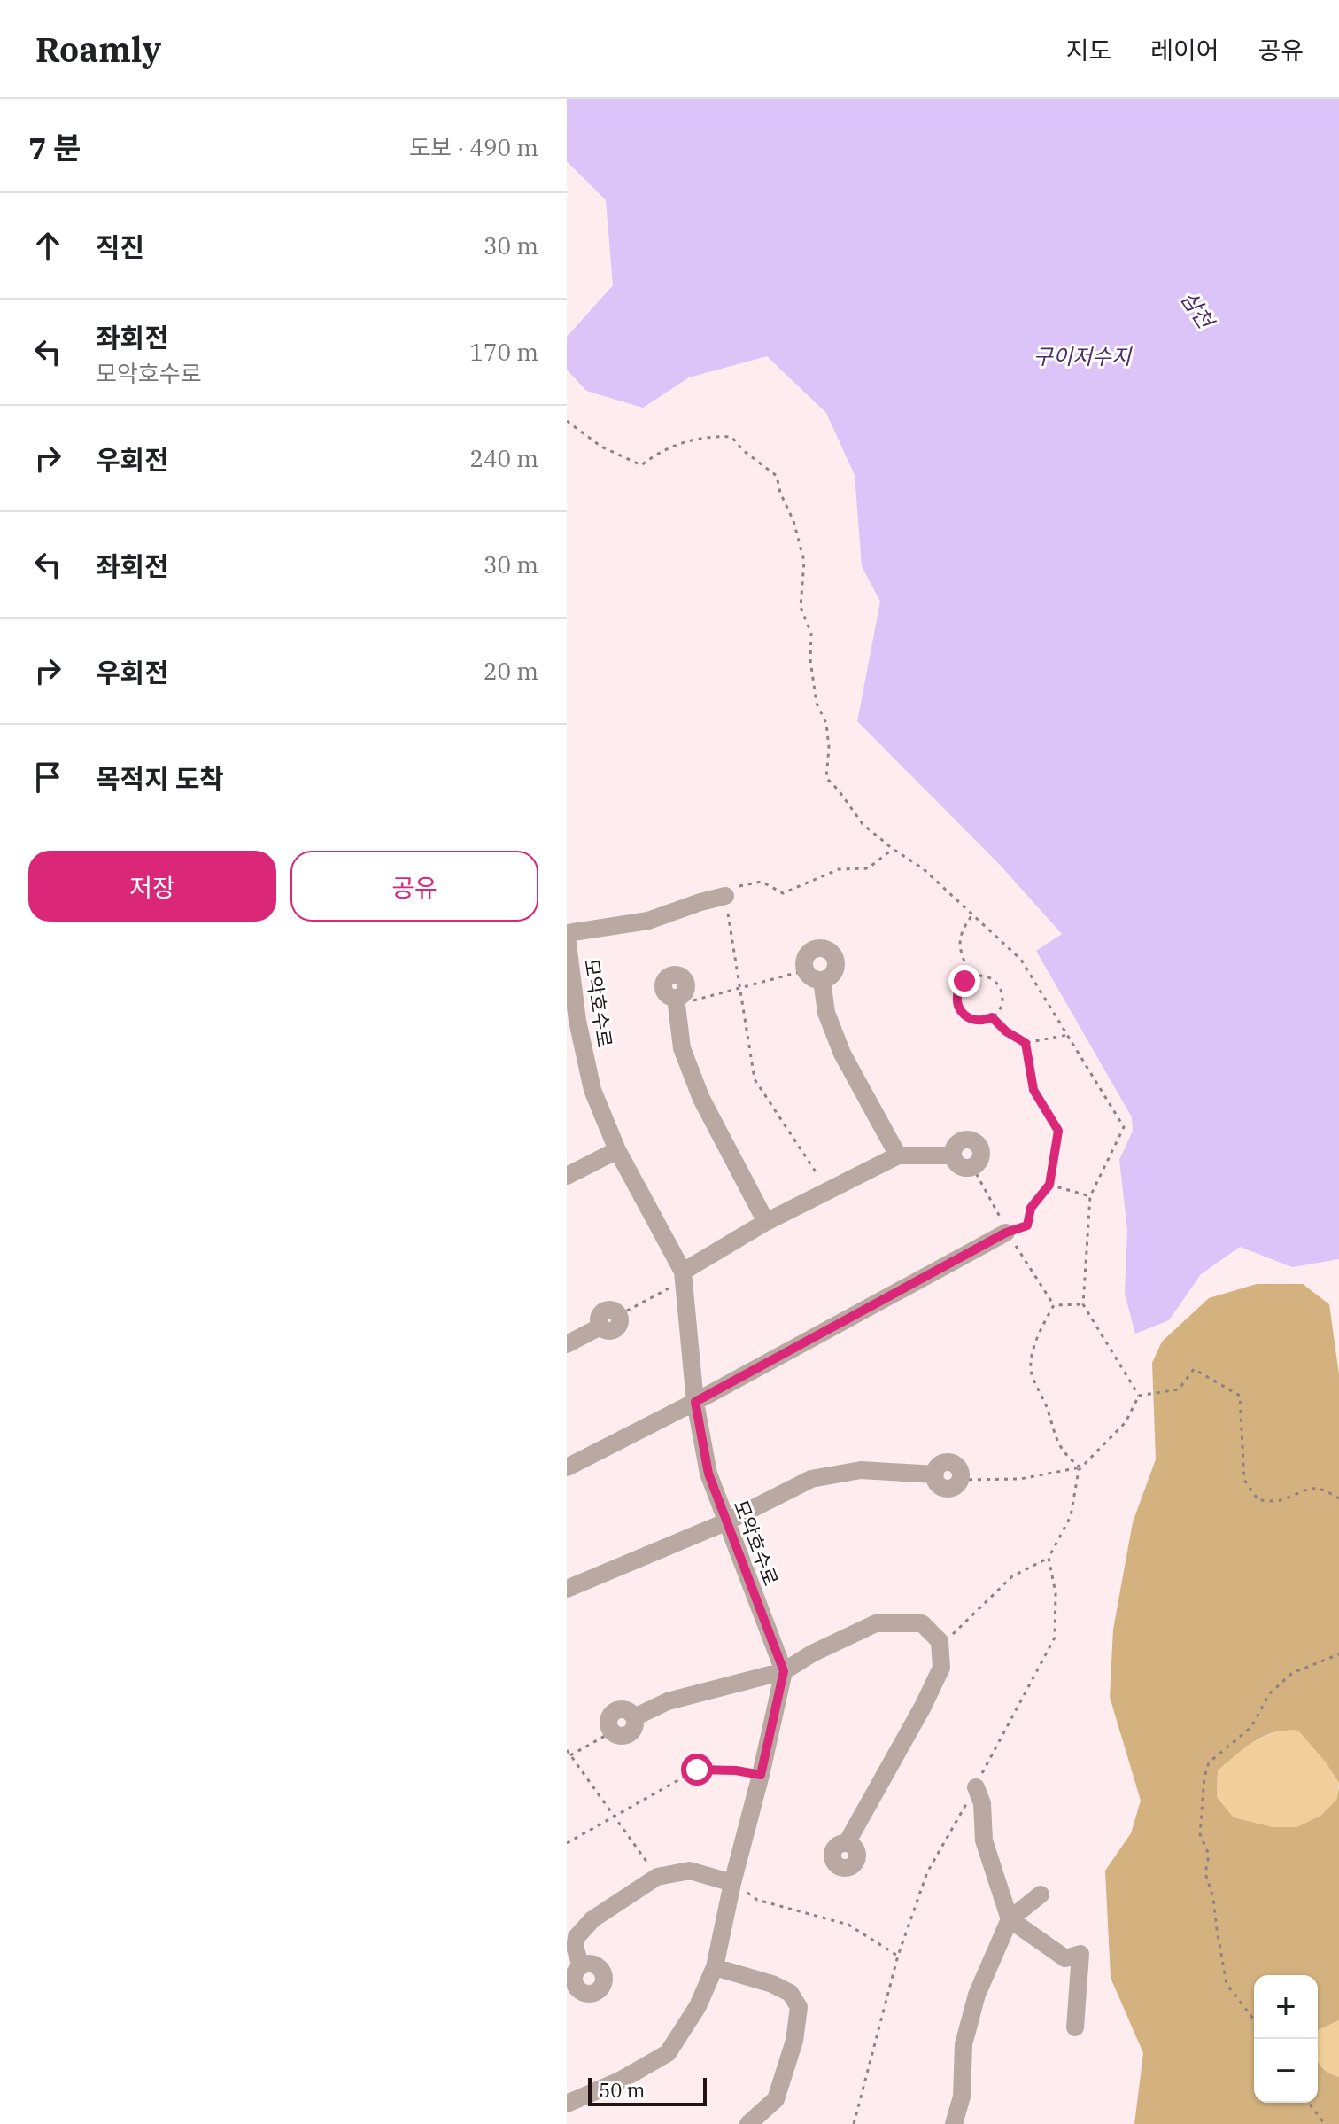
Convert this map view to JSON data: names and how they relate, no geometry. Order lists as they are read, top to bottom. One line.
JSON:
{"streets":{"street":["모악호수로"]},"water":["삼천","구이저수지"],"scale_bar":"50 m","page":{"header":"Roamly","nav":["지도","레이어","공유"],"heading":["7 분","도보 · 490 m"],"list":[["직진","30 m"],["좌회전","모악호수로","170 m"],["우회전","240 m"],["좌회전","30 m"],["우회전","20 m"],"목적지 도착"],"buttons":["저장","공유"],"map_buttons":["+","−"],"scale":"50 m"}}
